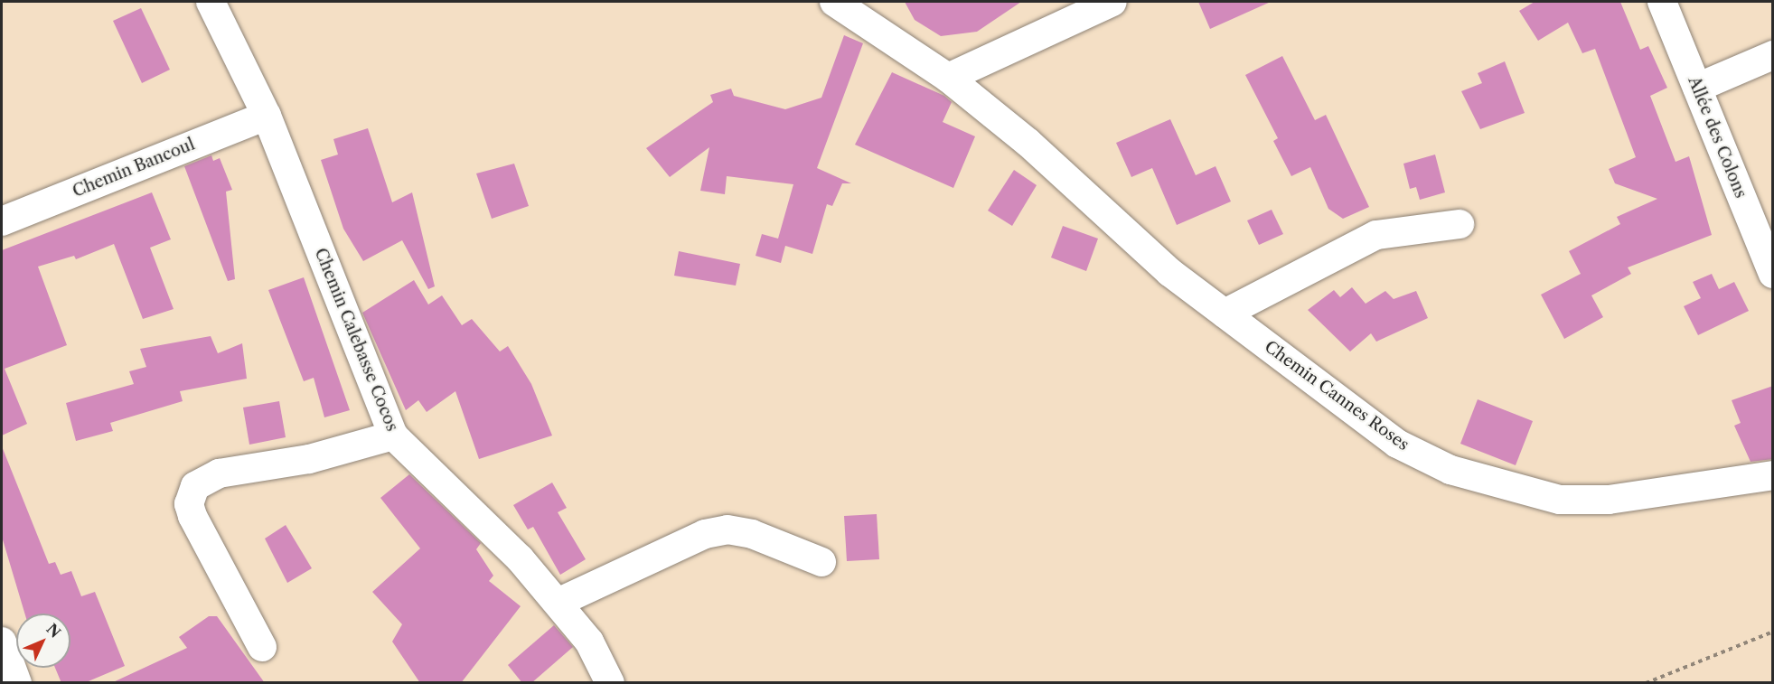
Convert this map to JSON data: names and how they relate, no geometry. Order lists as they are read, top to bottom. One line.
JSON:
{"streets":{"street":["Allée des Colons","Chemin Bancoul","Chemin Calebasse Cocos","Chemin Cannes Roses"]},"crossings":[["Chemin Bancoul","Chemin Calebasse Cocos"]],"north":"top right"}
